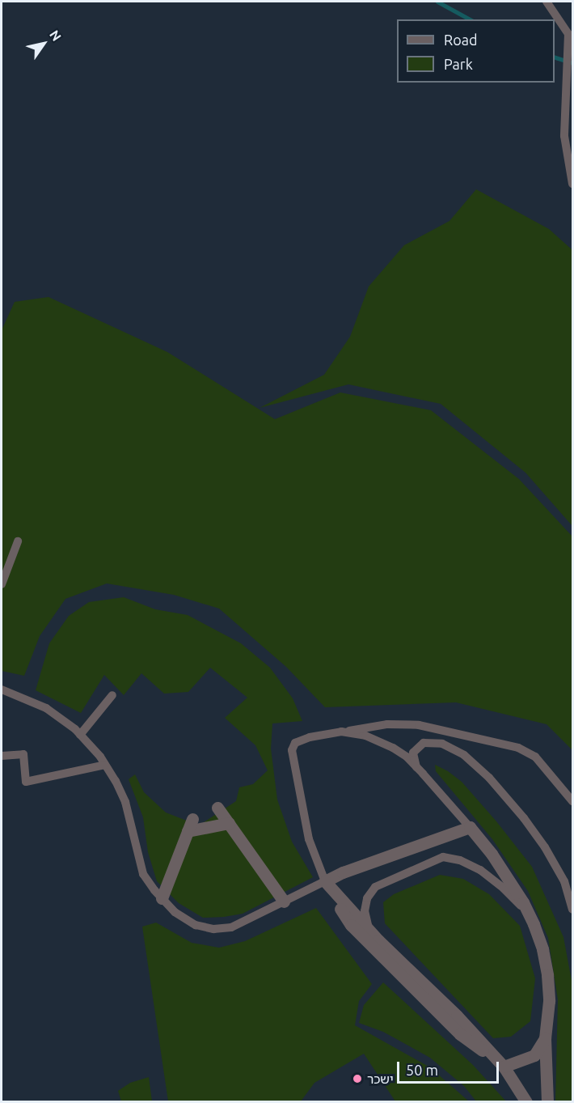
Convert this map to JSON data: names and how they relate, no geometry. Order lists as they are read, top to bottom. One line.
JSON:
{"places":["ישכר"],"legend":["Road","Park"],"scale_bar":"50 m","north":"top right"}
